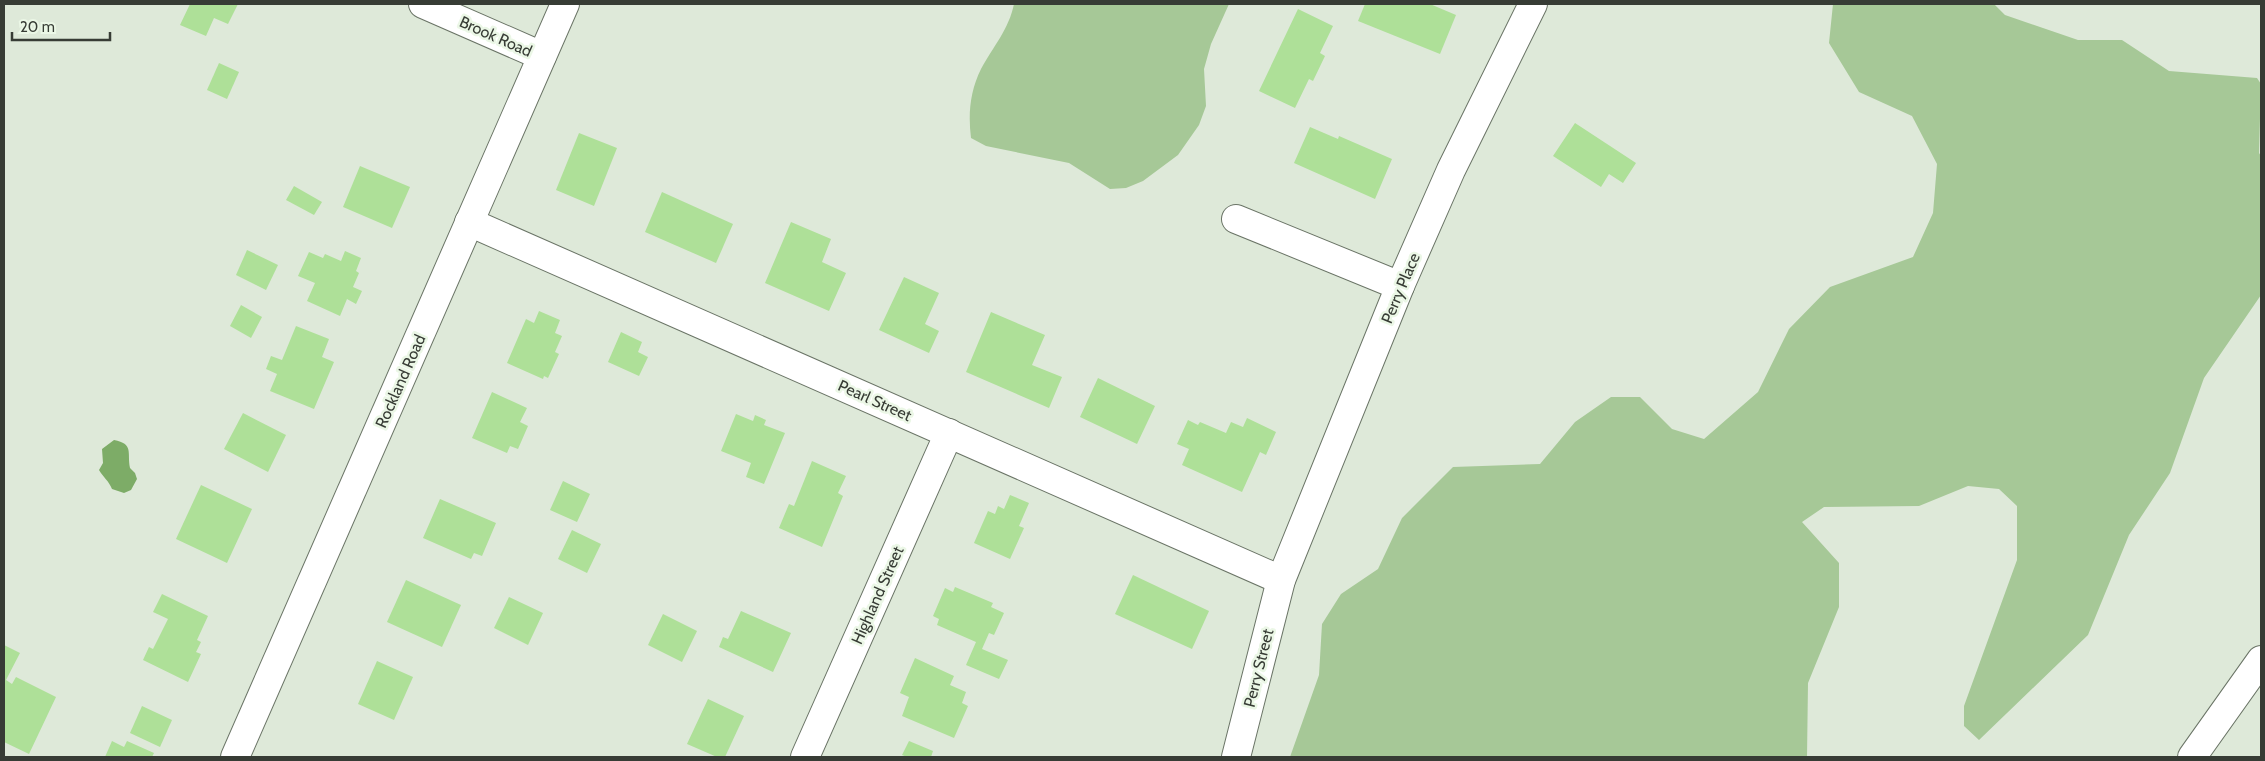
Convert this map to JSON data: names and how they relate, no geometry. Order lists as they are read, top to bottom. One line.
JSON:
{"streets":{"main road":["Brook Road","Perry Place","Rockland Road","Pearl Street","Highland Street","Perry Street"]},"crossings":[["Brook Road","Rockland Road"],["Perry Place","Pearl Street"],["Perry Place","Perry Street"],["Rockland Road","Pearl Street"],["Pearl Street","Highland Street"],["Pearl Street","Perry Street"]],"scale_bar":"20 m"}
